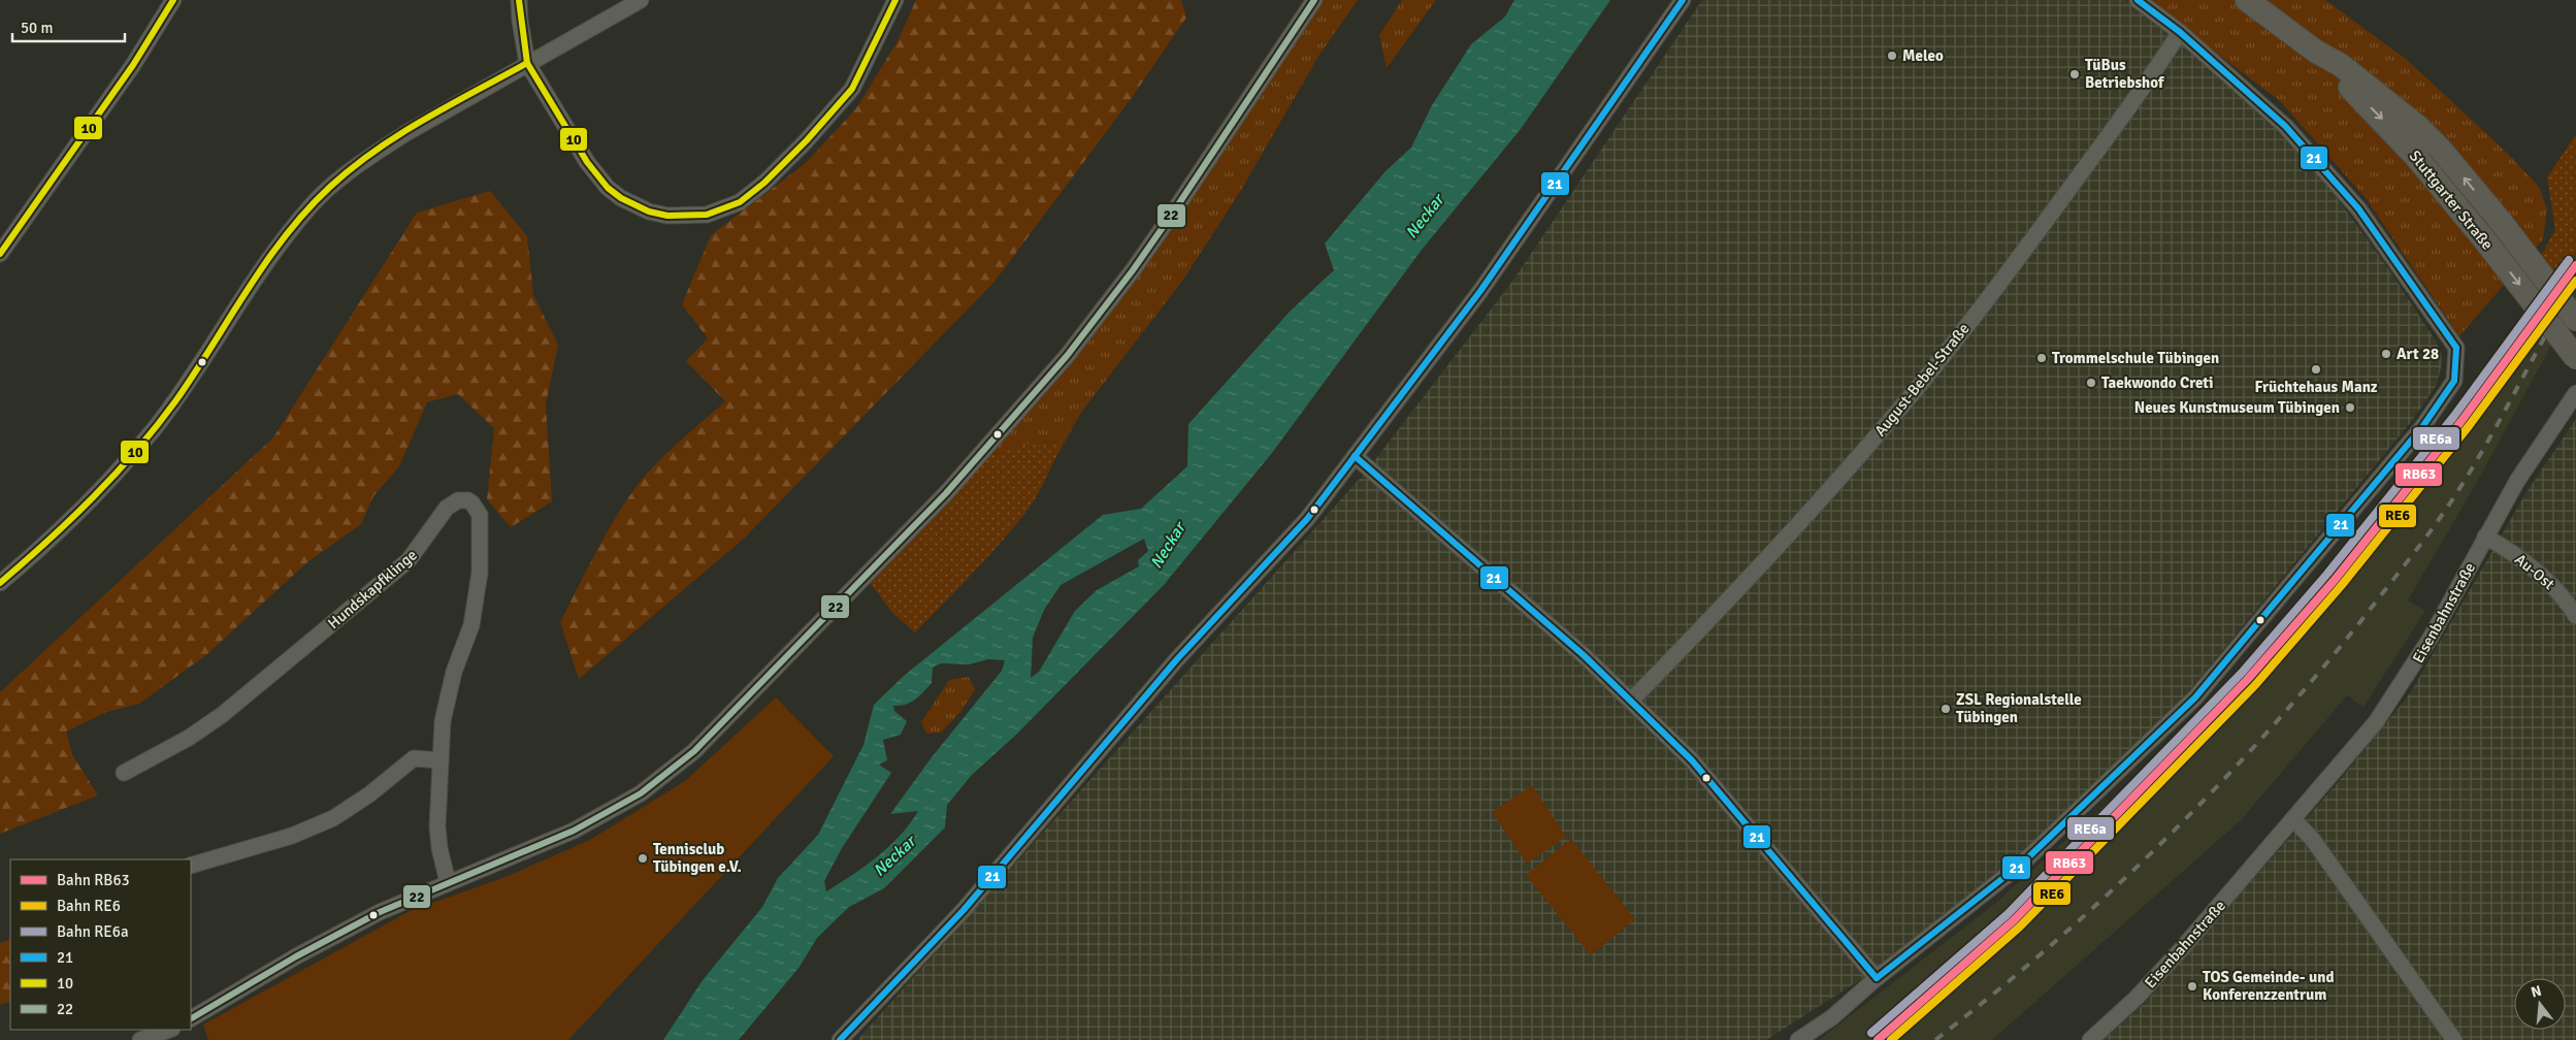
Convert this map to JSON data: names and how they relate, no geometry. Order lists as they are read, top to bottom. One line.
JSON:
{"streets":{"main road":["Stuttgarter Straße"],"street":["August-Bebel-Straße","Au-Ost","Hundskapfklinge","Eisenbahnstraße"]},"crossings":[["Au-Ost","Eisenbahnstraße"]],"water":["Neckar"],"places":["Meleo","TüBus Betriebshof","Art 28","Trommelschule Tübingen","Früchtehaus Manz","Taekwondo Creti","Neues Kunstmuseum Tübingen","ZSL Regionalstelle Tübingen","Tennisclub Tübingen e.V.","TOS Gemeinde- und Konferenzzentrum"],"lines":["transit line 21","transit line 10","transit line 22","rail line RE6a","rail line RB63","rail line RE6"],"legend":["Bahn RB63","Bahn RE6","Bahn RE6a","21","10","22"],"scale_bar":"50 m","north":"top"}
